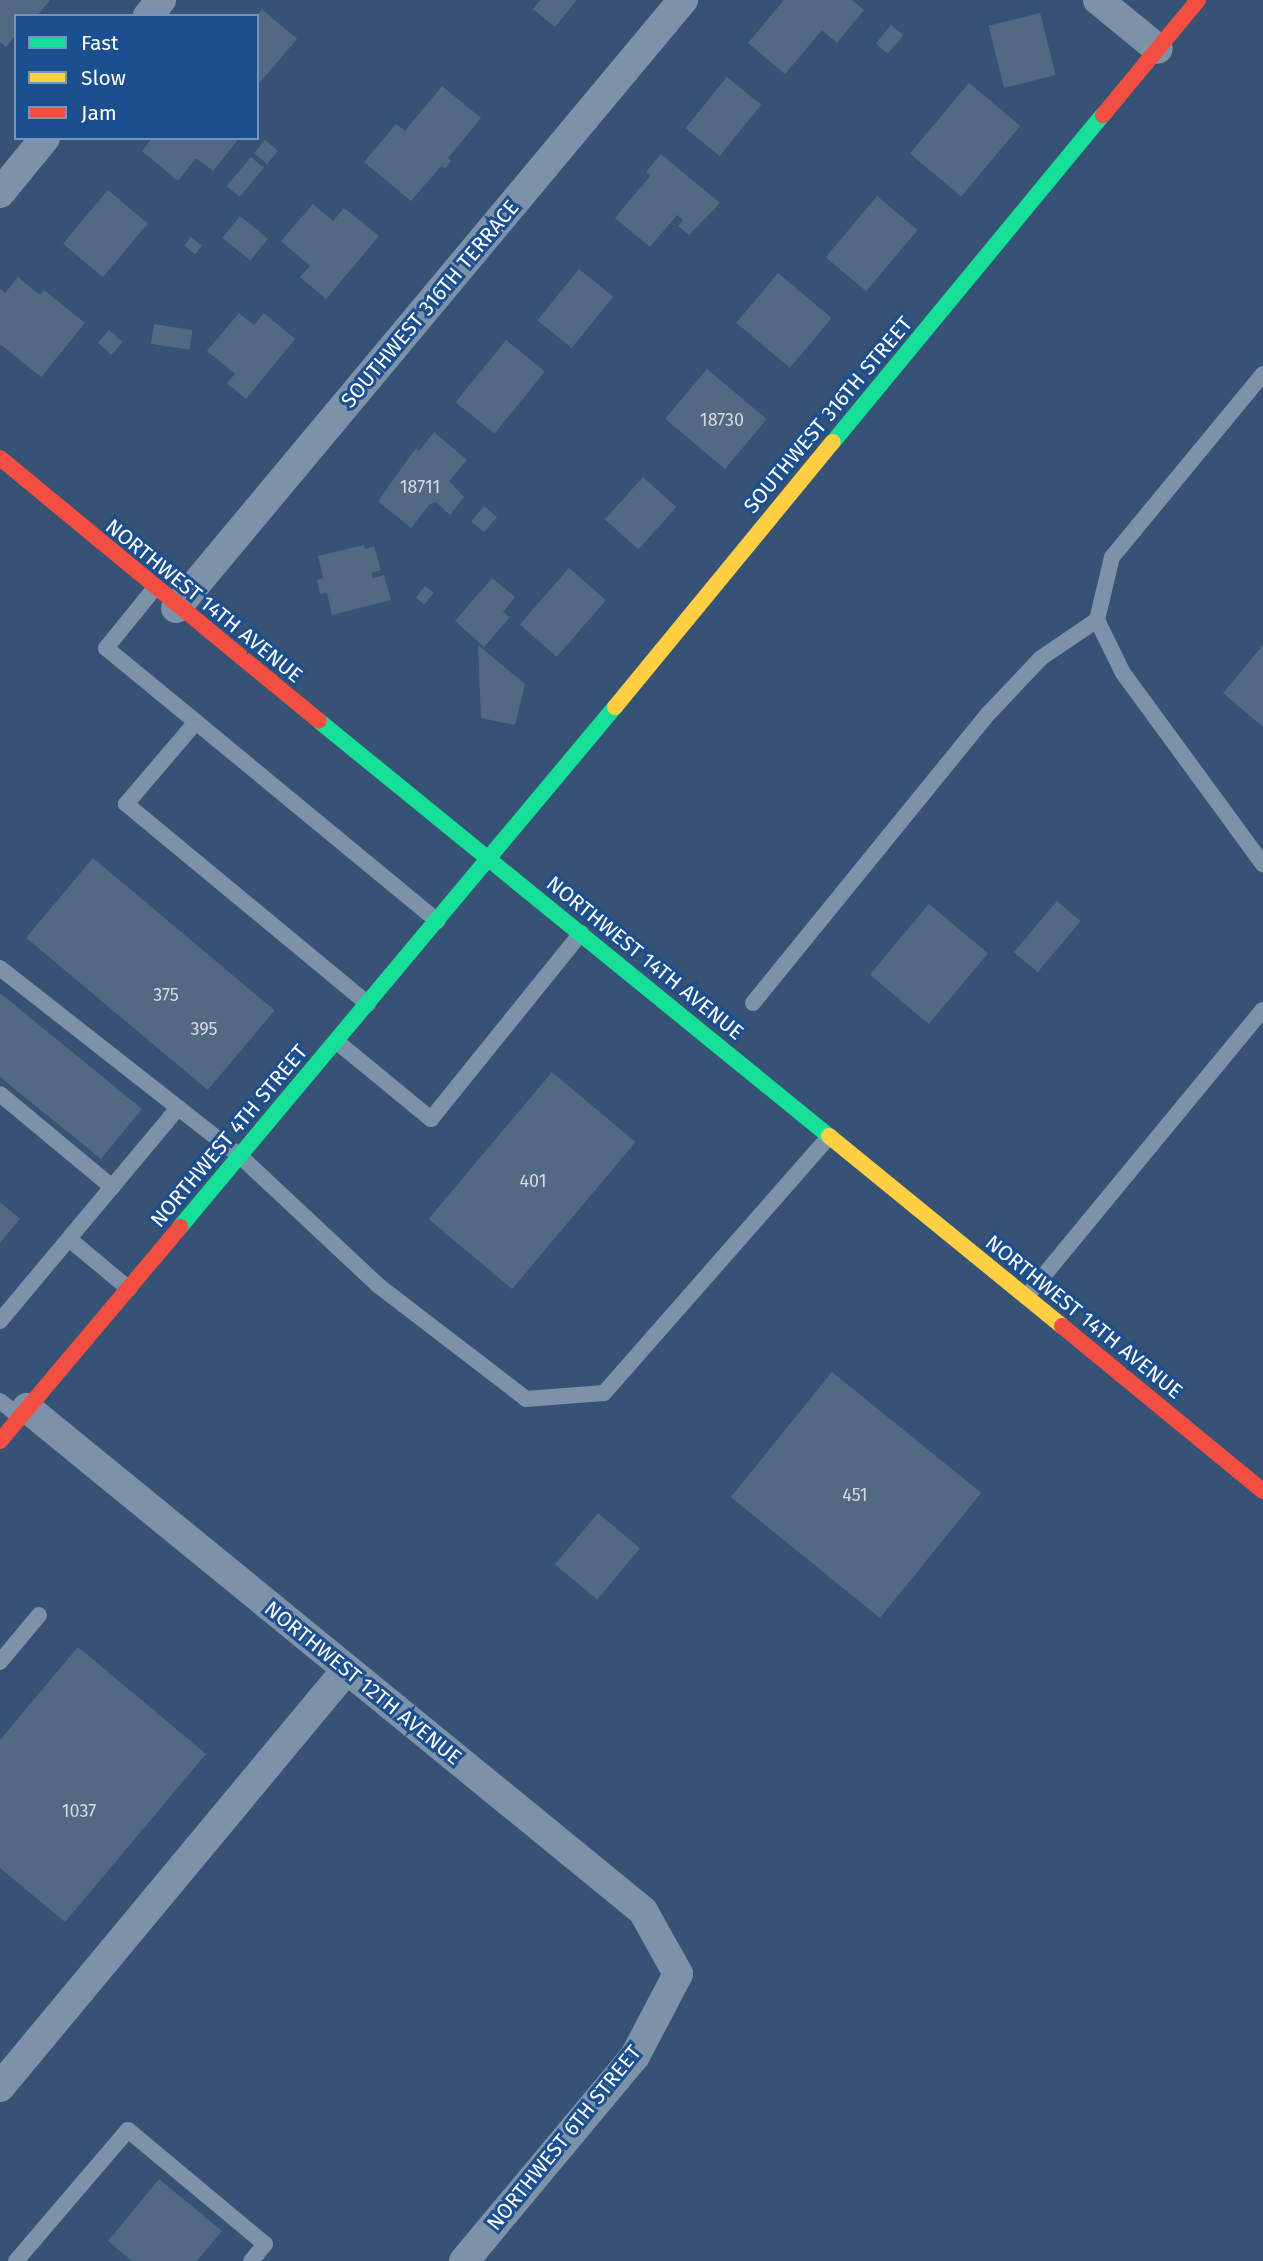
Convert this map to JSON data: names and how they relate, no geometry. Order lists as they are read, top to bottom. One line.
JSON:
{"streets":{"street":["SOUTHWEST 316TH TERRACE","SOUTHWEST 316TH STREET","NORTHWEST 14TH AVENUE","NORTHWEST 4TH STREET","NORTHWEST 12TH AVENUE","NORTHWEST 6TH STREET"]},"crossings":[["SOUTHWEST 316TH TERRACE","NORTHWEST 14TH AVENUE"],["SOUTHWEST 316TH STREET","NORTHWEST 14TH AVENUE"],["SOUTHWEST 316TH STREET","NORTHWEST 4TH STREET"],["NORTHWEST 14TH AVENUE","NORTHWEST 4TH STREET"],["NORTHWEST 4TH STREET","NORTHWEST 12TH AVENUE"],["NORTHWEST 12TH AVENUE","NORTHWEST 6TH STREET"]],"house_numbers":["18730","18711","375","395","401","451","1037"],"legend":["Fast","Slow","Jam"]}
